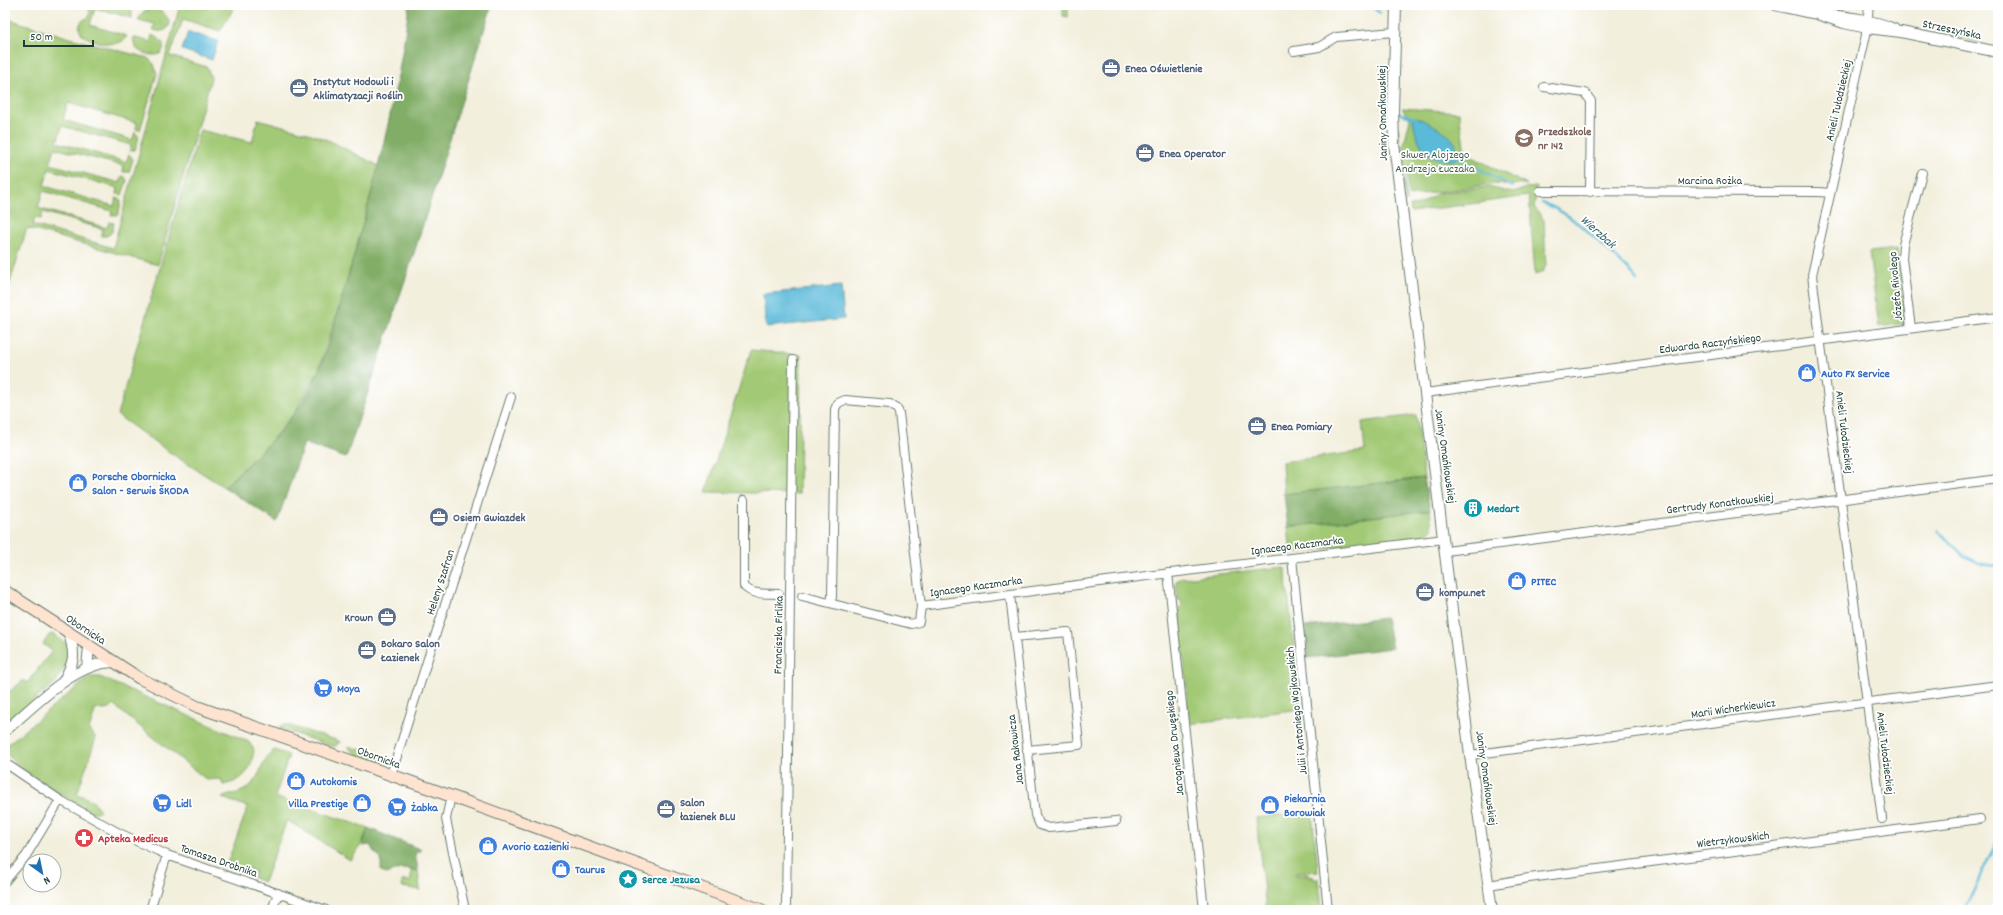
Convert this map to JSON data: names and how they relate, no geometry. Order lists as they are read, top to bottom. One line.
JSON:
{"streets":{"main road":["Obornicka"],"street":["Strzeszyńska","Anieli Tułodzieckiej","Janiny Omańkowskiej","Marcina Rożka","Józefa Rivolego","Edwarda Raczyńskiego","Gertrudy Konatkowskiej","Ignacego Kaczmarka","Heleny Szafran","Franciszka Firlika","Marii Wicherkiewicz","Julii i Antoniego Wojkowskich","Jarogniewa Drwęskiego","Jana Rakowicza","Wietrzykowskich","Tomasza Drobnika"]},"crossings":[["Strzeszyńska","Anieli Tułodzieckiej"],["Anieli Tułodzieckiej","Marcina Rożka"],["Anieli Tułodzieckiej","Edwarda Raczyńskiego"],["Anieli Tułodzieckiej","Gertrudy Konatkowskiej"],["Anieli Tułodzieckiej","Marii Wicherkiewicz"],["Janiny Omańkowskiej","Edwarda Raczyńskiego"],["Janiny Omańkowskiej","Gertrudy Konatkowskiej"],["Janiny Omańkowskiej","Ignacego Kaczmarka"],["Janiny Omańkowskiej","Marii Wicherkiewicz"],["Janiny Omańkowskiej","Wietrzykowskich"],["Józefa Rivolego","Edwarda Raczyńskiego"],["Ignacego Kaczmarka","Franciszka Firlika"],["Ignacego Kaczmarka","Julii i Antoniego Wojkowskich"],["Ignacego Kaczmarka","Jarogniewa Drwęskiego"],["Ignacego Kaczmarka","Jana Rakowicza"],["Heleny Szafran","Obornicka"]],"water":["Wierzbak"],"parks":["Skwer Alojzego Andrzeja Łuczaka"],"places":{"office":["Enea Oświetlenie","Instytut Hodowli i Aklimatyzacji Roślin","Enea Operator","Enea Pomiary","Osiem Gwiazdek","kompu.net","Krown","Bokaro Salon Łazienek","Salon łazienek BLU"],"school or university":["Przedszkole nr 142"],"shop":["Auto FX Service","Porsche Obornicka Salon - Serwis ŠKODA","PITEC","Autokomis","Villa Prestige","Piekarnia Borowiak","Avorio Łazienki","Taurus"],"building":["Medart"],"supermarket":["Moya","Lidl","Żabka"],"pharmacy":["Apteka Medicus"],"place":["Serce Jezusa"]},"scale_bar":"50 m","north":"bottom right"}
